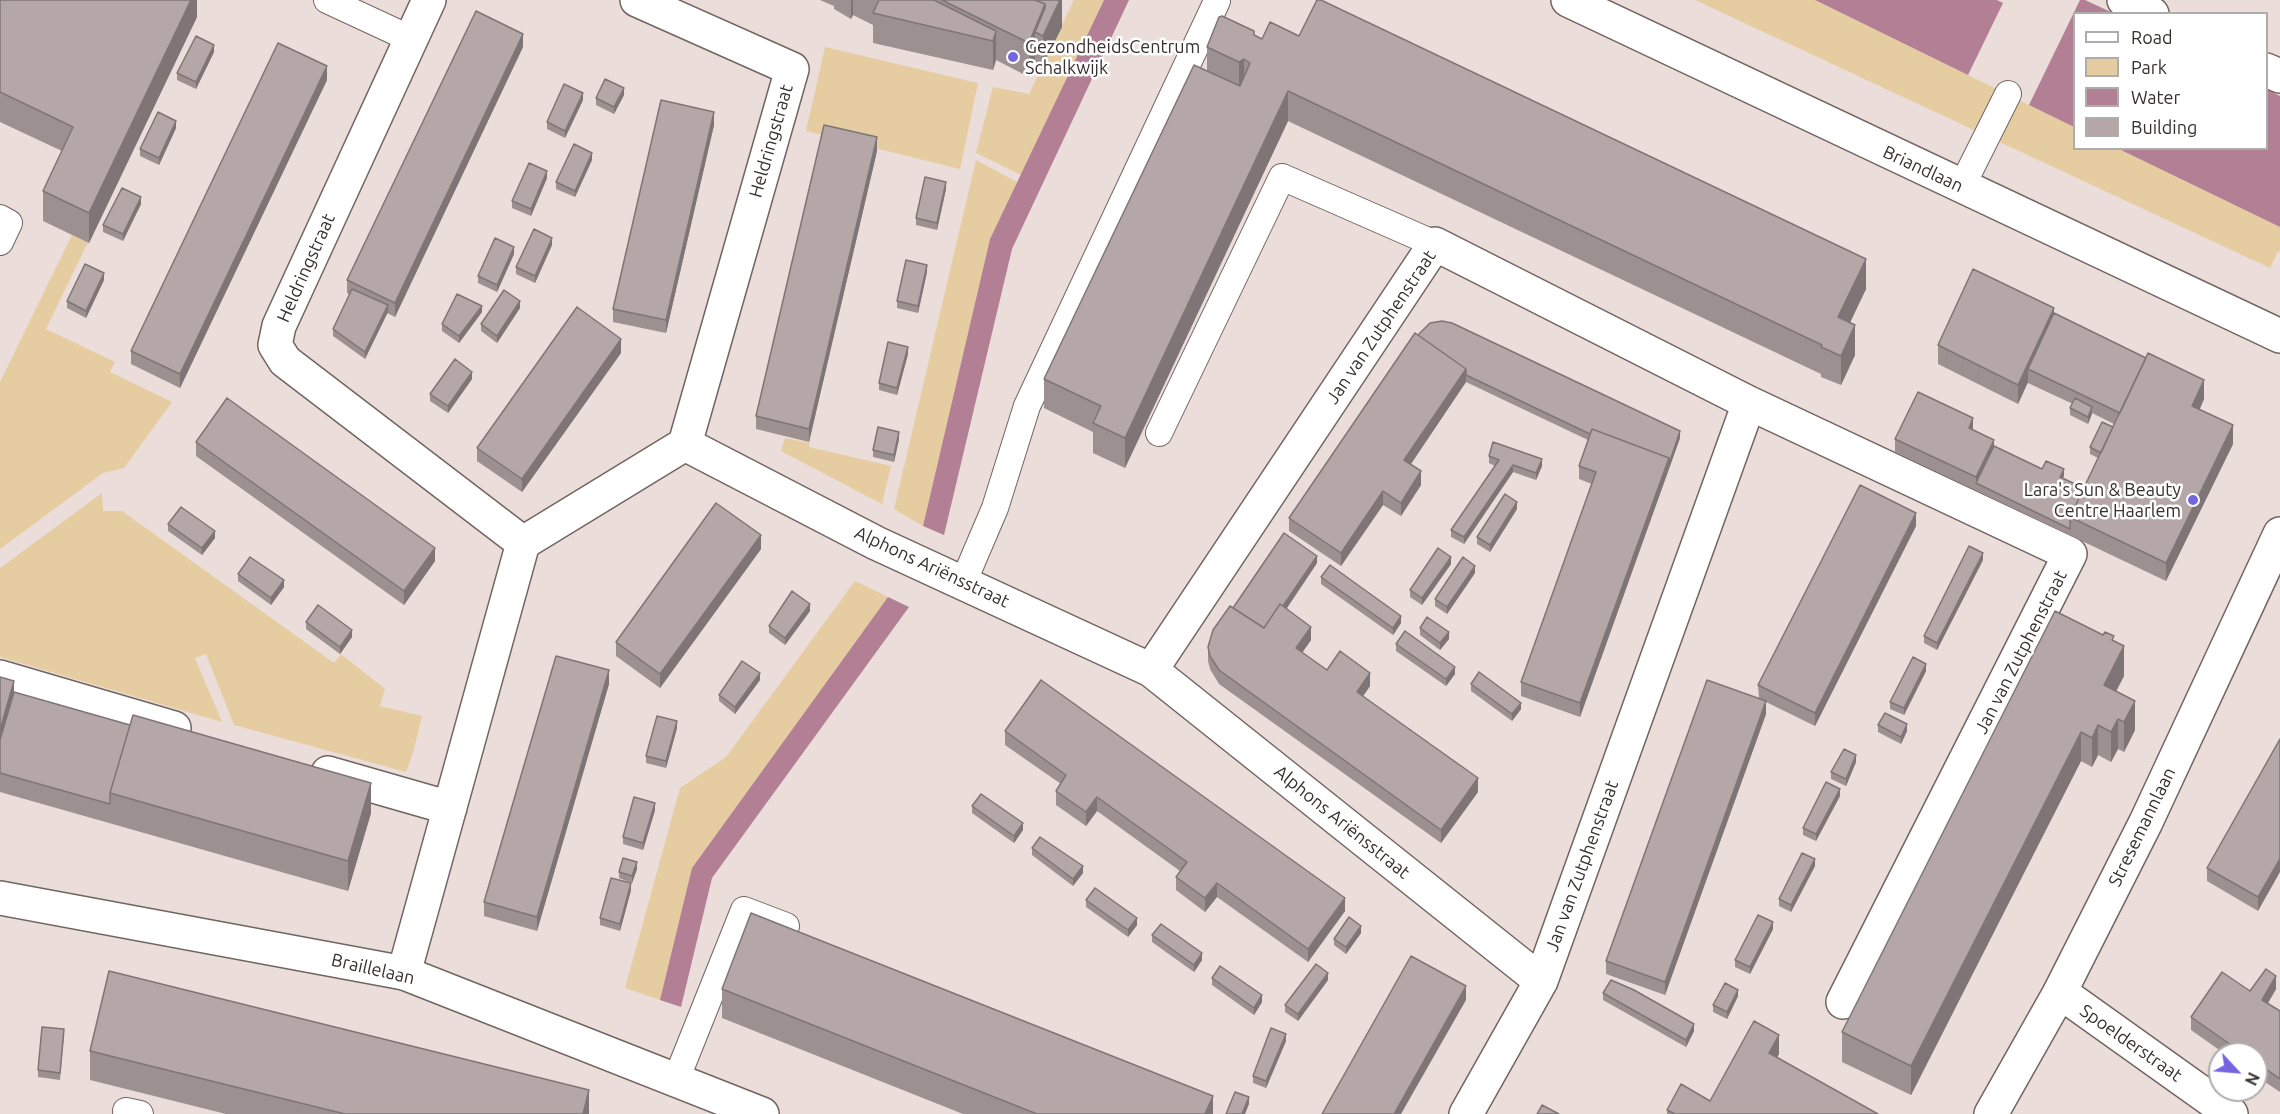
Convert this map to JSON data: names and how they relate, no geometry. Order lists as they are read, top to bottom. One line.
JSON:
{"streets":{"street":["Heldringstraat","Briandlaan","Jan van Zutphenstraat","Alphons Ariënsstraat","Stresemannlaan","Braillelaan","Spoelderstraat"]},"crossings":[["Heldringstraat","Alphons Ariënsstraat"],["Jan van Zutphenstraat","Alphons Ariënsstraat"],["Stresemannlaan","Spoelderstraat"]],"places":["GezondheidsCentrum Schalkwijk","Lara's Sun & Beauty Centre Haarlem"],"legend":["Road","Park","Water","Building"],"north":"bottom right"}
